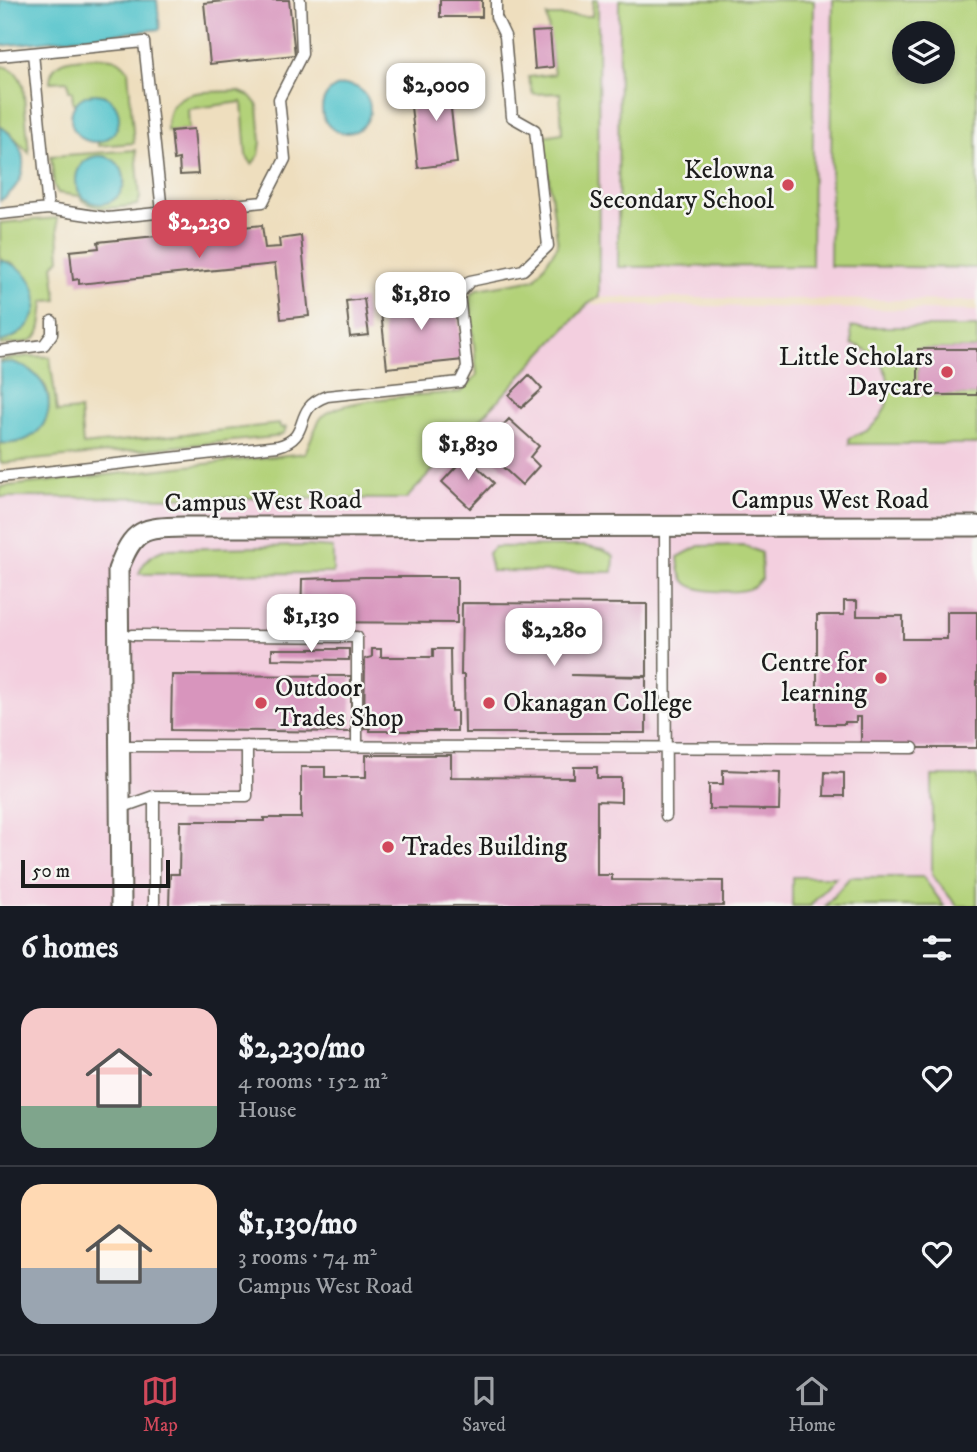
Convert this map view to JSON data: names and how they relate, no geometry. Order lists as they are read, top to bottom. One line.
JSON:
{"streets":{"street":["Campus West Road"]},"places":["Kelowna Secondary School","Little Scholars Daycare","Centre for learning","Outdoor Trades Shop","Okanagan College","Trades Building"],"scale_bar":"50 m","page":{"price":["$2,000","$2,230","$1,810","$1,830","$1,130","$2,280"],"scale":"50 m","heading":"6 homes","list":[{"name":"$2,230/mo","note":"4 rooms · 152 m² · House"},{"name":"$1,130/mo","note":"3 rooms · 74 m² · Campus West Road"}],"tabs":["Map","Saved","Home"]}}
